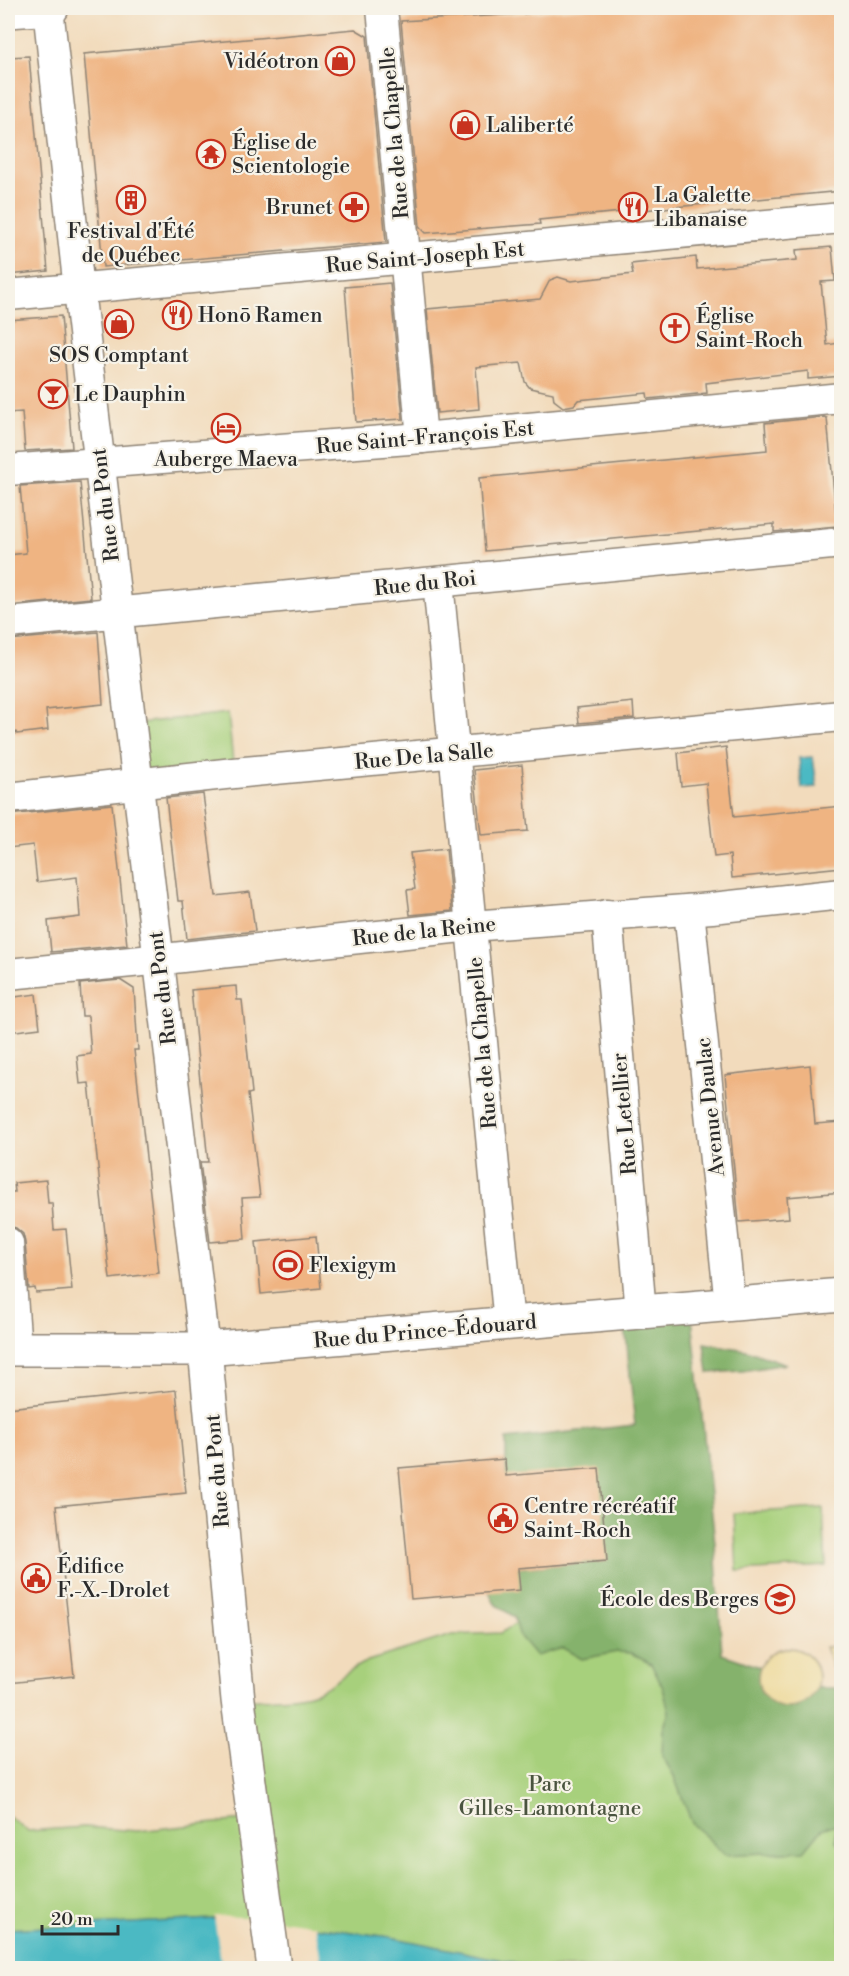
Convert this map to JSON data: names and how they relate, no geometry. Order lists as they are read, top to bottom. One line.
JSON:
{"streets":{"street":["Rue de la Chapelle","Rue Saint-Joseph Est","Rue Saint-François Est","Rue du Pont","Rue du Roi","Rue De la Salle","Rue de la Reine","Avenue Daulac","Rue Letellier","Rue du Prince-Édouard"]},"crossings":[["Rue de la Chapelle","Rue Saint-Joseph Est"],["Rue de la Chapelle","Rue Saint-François Est"],["Rue de la Chapelle","Rue du Roi"],["Rue de la Chapelle","Rue De la Salle"],["Rue de la Chapelle","Rue de la Reine"],["Rue de la Chapelle","Rue du Prince-Édouard"],["Rue Saint-Joseph Est","Rue du Pont"],["Rue Saint-François Est","Rue du Pont"],["Rue du Pont","Rue du Roi"],["Rue du Pont","Rue De la Salle"],["Rue du Pont","Rue de la Reine"],["Rue du Pont","Rue du Prince-Édouard"],["Rue de la Reine","Avenue Daulac"],["Rue de la Reine","Rue Letellier"],["Avenue Daulac","Rue du Prince-Édouard"],["Rue Letellier","Rue du Prince-Édouard"]],"parks":["Parc Gilles-Lamontagne"],"places":{"shop":["Vidéotron","Laliberté","SOS Comptant"],"temple":["Église de Scientologie"],"building":["Festival d'Été de Québec"],"pharmacy":["Brunet"],"restaurant":["La Galette Libanaise","Honō Ramen"],"church":["Église Saint-Roch"],"bar":["Le Dauphin"],"hotel":["Auberge Maeva"],"sports":["Flexigym"],"public building":["Centre récréatif Saint-Roch","Édifice F.-X.-Drolet"],"school or university":["École des Berges"]},"scale_bar":"20 m"}
